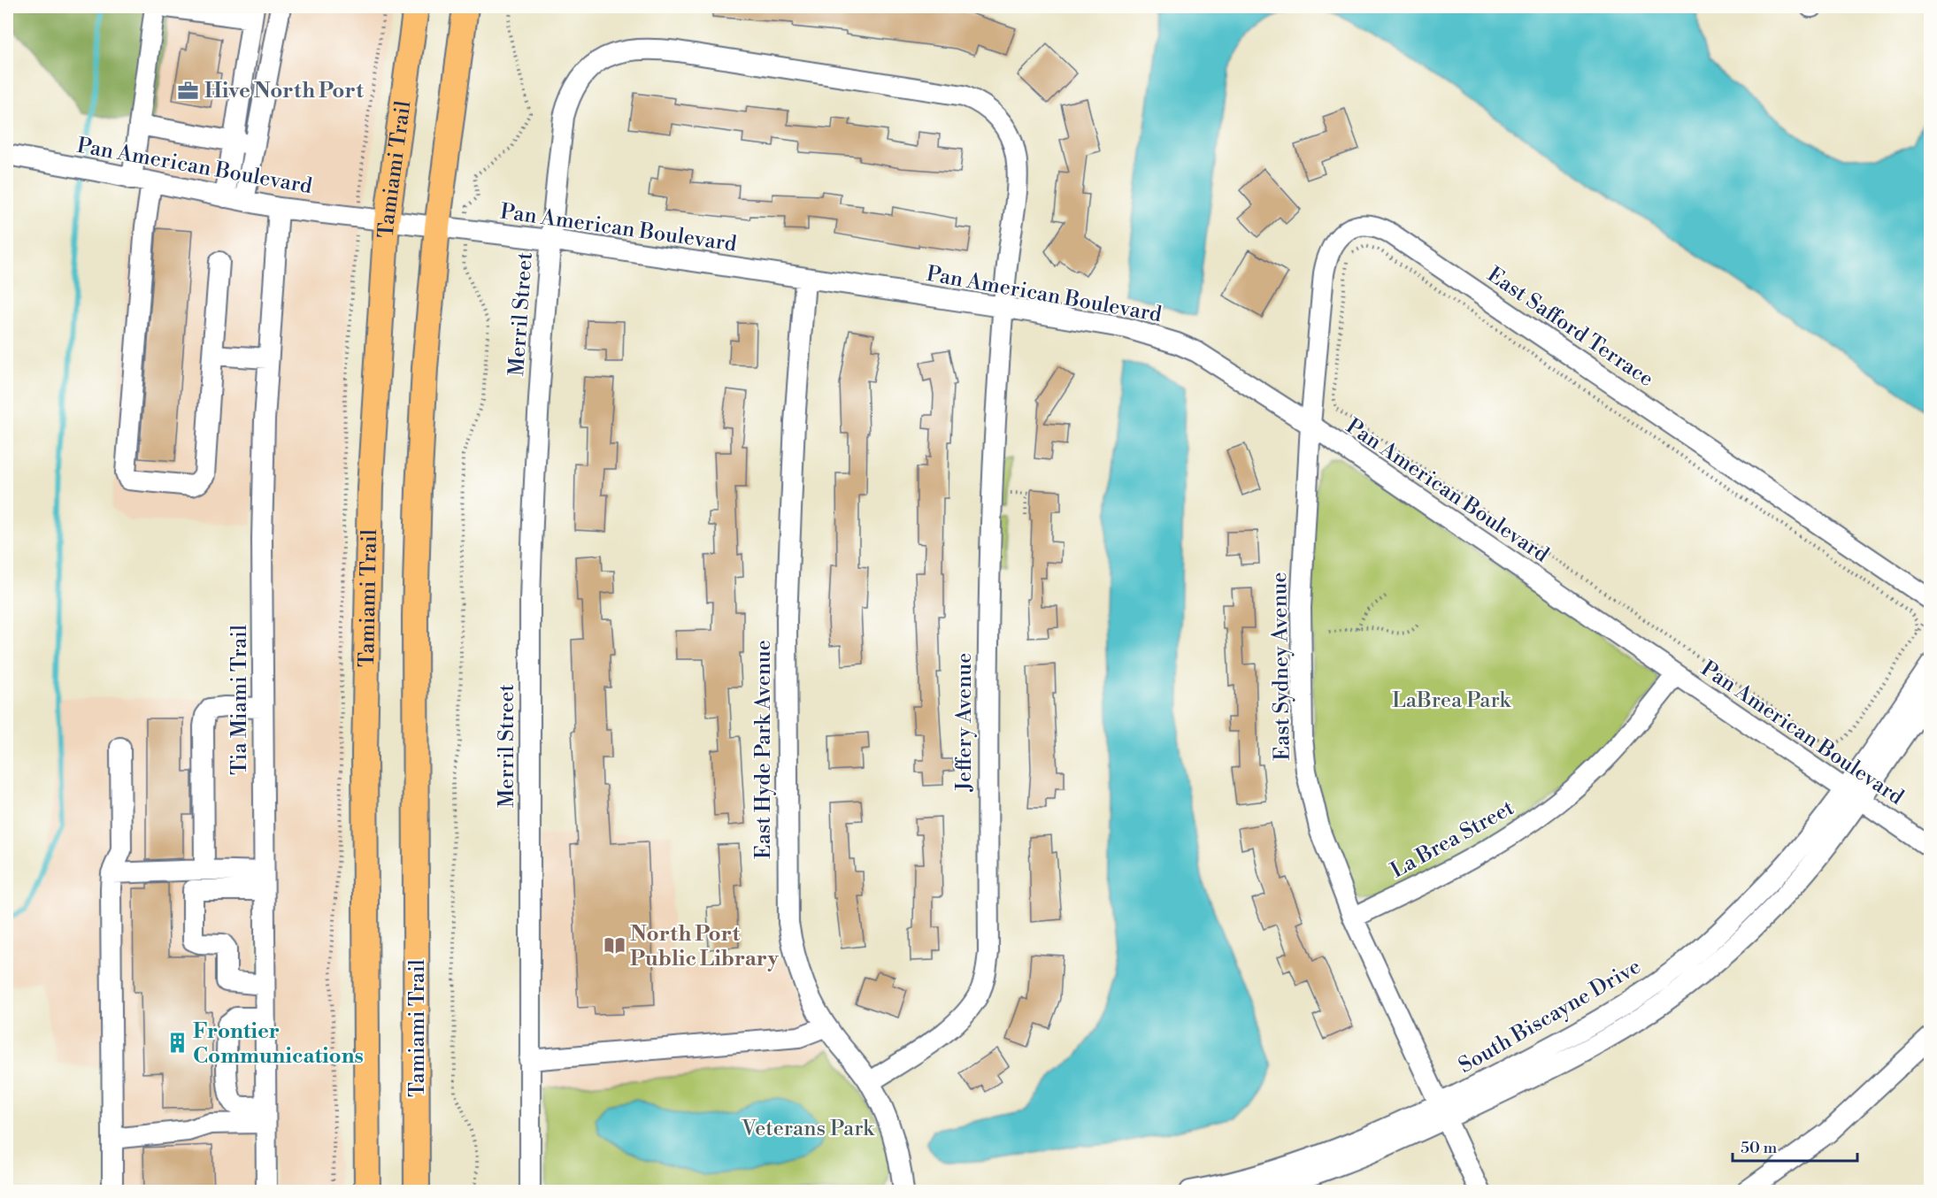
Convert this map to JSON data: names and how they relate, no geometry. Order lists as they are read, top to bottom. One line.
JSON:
{"streets":{"main road":["Tamiami Trail"],"street":["Pan American Boulevard","Merril Street","East Safford Terrace","East Sydney Avenue","Tia Miami Trail","Jeffery Avenue","East Hyde Park Avenue","La Brea Street","South Biscayne Drive"]},"crossings":[["Pan American Boulevard","Tamiami Trail"],["Pan American Boulevard","Merril Street"],["Pan American Boulevard","East Safford Terrace"],["Pan American Boulevard","East Sydney Avenue"],["Pan American Boulevard","Tia Miami Trail"],["Pan American Boulevard","Jeffery Avenue"],["Pan American Boulevard","East Hyde Park Avenue"],["Pan American Boulevard","La Brea Street"],["Pan American Boulevard","South Biscayne Drive"],["Merril Street","Jeffery Avenue"],["East Safford Terrace","East Sydney Avenue"],["East Sydney Avenue","La Brea Street"],["East Sydney Avenue","South Biscayne Drive"],["Jeffery Avenue","East Hyde Park Avenue"]],"parks":["LaBrea Park","Veterans Park"],"places":{"office":["Hive North Port"],"library":["North Port Public Library"],"building":["Frontier Communications"]},"scale_bar":"50 m"}
